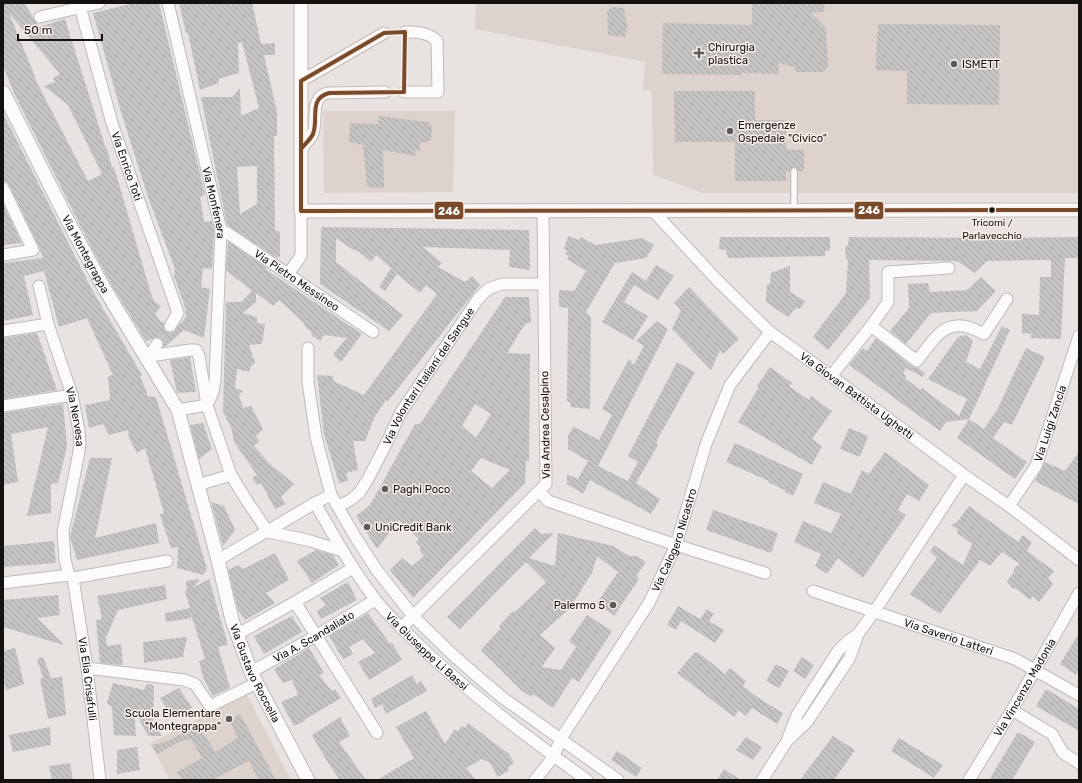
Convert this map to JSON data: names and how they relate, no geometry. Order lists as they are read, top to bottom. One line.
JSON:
{"streets":{"street":["Via Enrico Toti","Via Monfenera","Via Montegrappa","Via Pietro Messineo","Via Volontari Italiani del Sangue","Via Giovan Battista Ughetti","Via Nervesa","Via Luigi Zancla","Via Andrea Cesalpino","Via Calogero Nicastro","Via A. Scandaliato","Via Saverio Latteri","Via Giuseppe Li Bassi","Via Gustavo Roccella","Via Elia Crisafulli","Via Vincenzo Madonia"]},"crossings":[["Via Monfenera","Via Pietro Messineo"],["Via Montegrappa","Via Gustavo Roccella"],["Via Volontari Italiani del Sangue","Via Andrea Cesalpino"],["Via Volontari Italiani del Sangue","Via Giuseppe Li Bassi"],["Via Giovan Battista Ughetti","Via Luigi Zancla"],["Via Giovan Battista Ughetti","Via Calogero Nicastro"],["Via Nervesa","Via Elia Crisafulli"],["Via Andrea Cesalpino","Via Giuseppe Li Bassi"],["Via Calogero Nicastro","Via Giuseppe Li Bassi"],["Via A. Scandaliato","Via Giuseppe Li Bassi"],["Via A. Scandaliato","Via Gustavo Roccella"],["Via A. Scandaliato","Via Elia Crisafulli"],["Via Saverio Latteri","Via Vincenzo Madonia"]],"places":{"health":["Chirurgia plastica"],"other":["ISMETT","Emergenze Ospedale \"Civico\"","Tricomi / Parlavecchio","Paghi Poco","UniCredit Bank","Palermo 5","Scuola Elementare \"Montegrappa\""]},"lines":["transit line 246"],"scale_bar":"50 m"}
